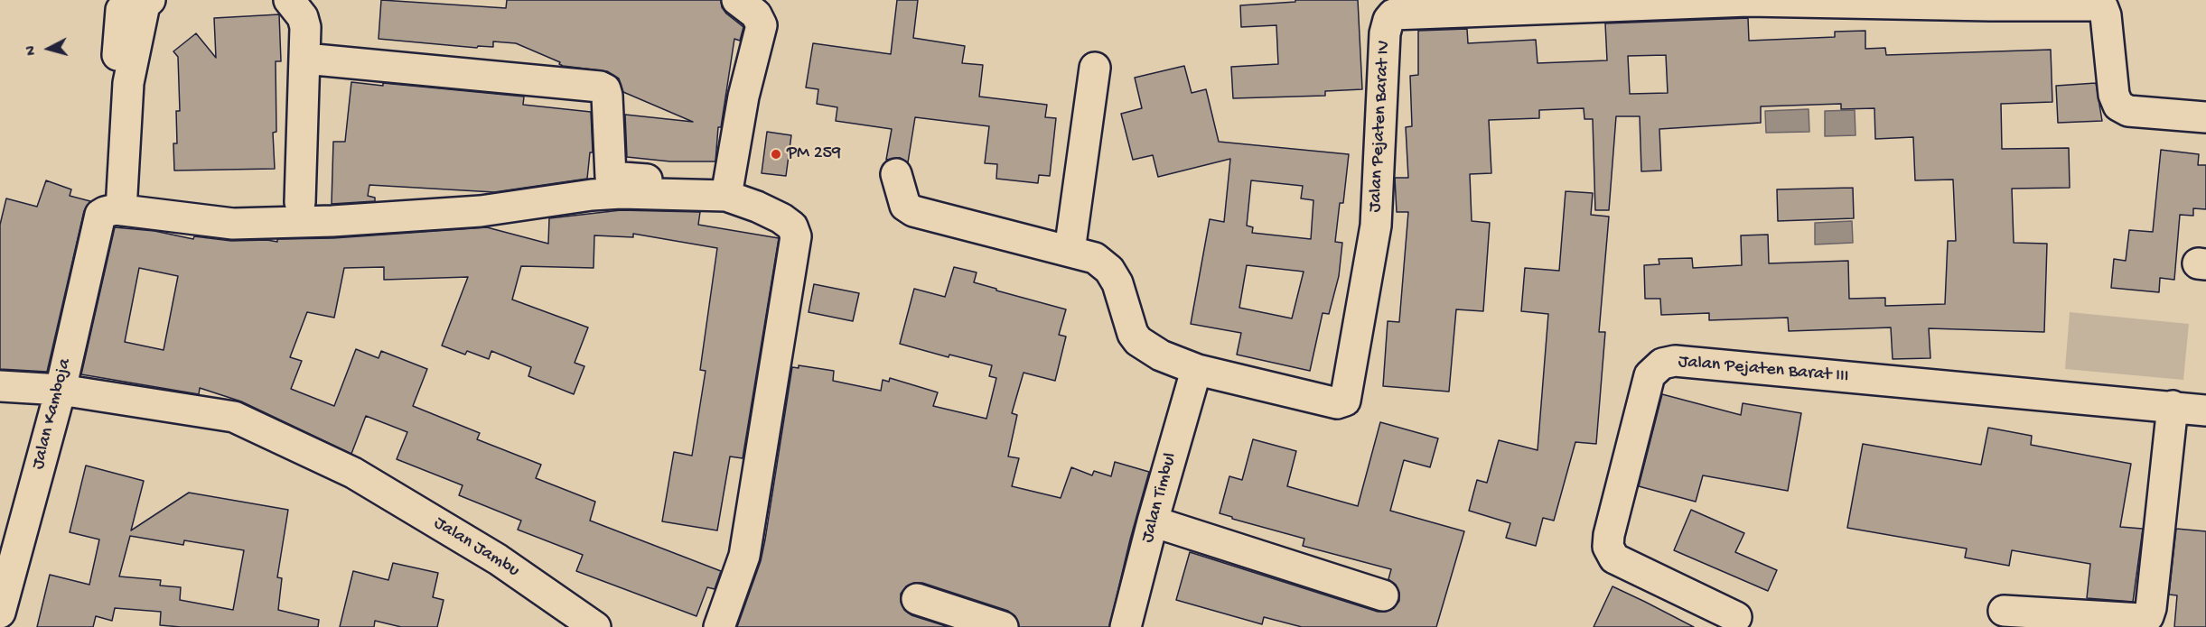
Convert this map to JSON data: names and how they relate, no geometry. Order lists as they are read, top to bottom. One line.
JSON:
{"streets":{"street":["Jalan Pejaten Barat IV","Jalan Pejaten Barat III","Jalan Kamboja","Jalan Timbul","Jalan Jambu"]},"crossings":[["Jalan Pejaten Barat IV","Jalan Timbul"],["Jalan Kamboja","Jalan Jambu"]],"places":["PM 259"],"north":"left"}
